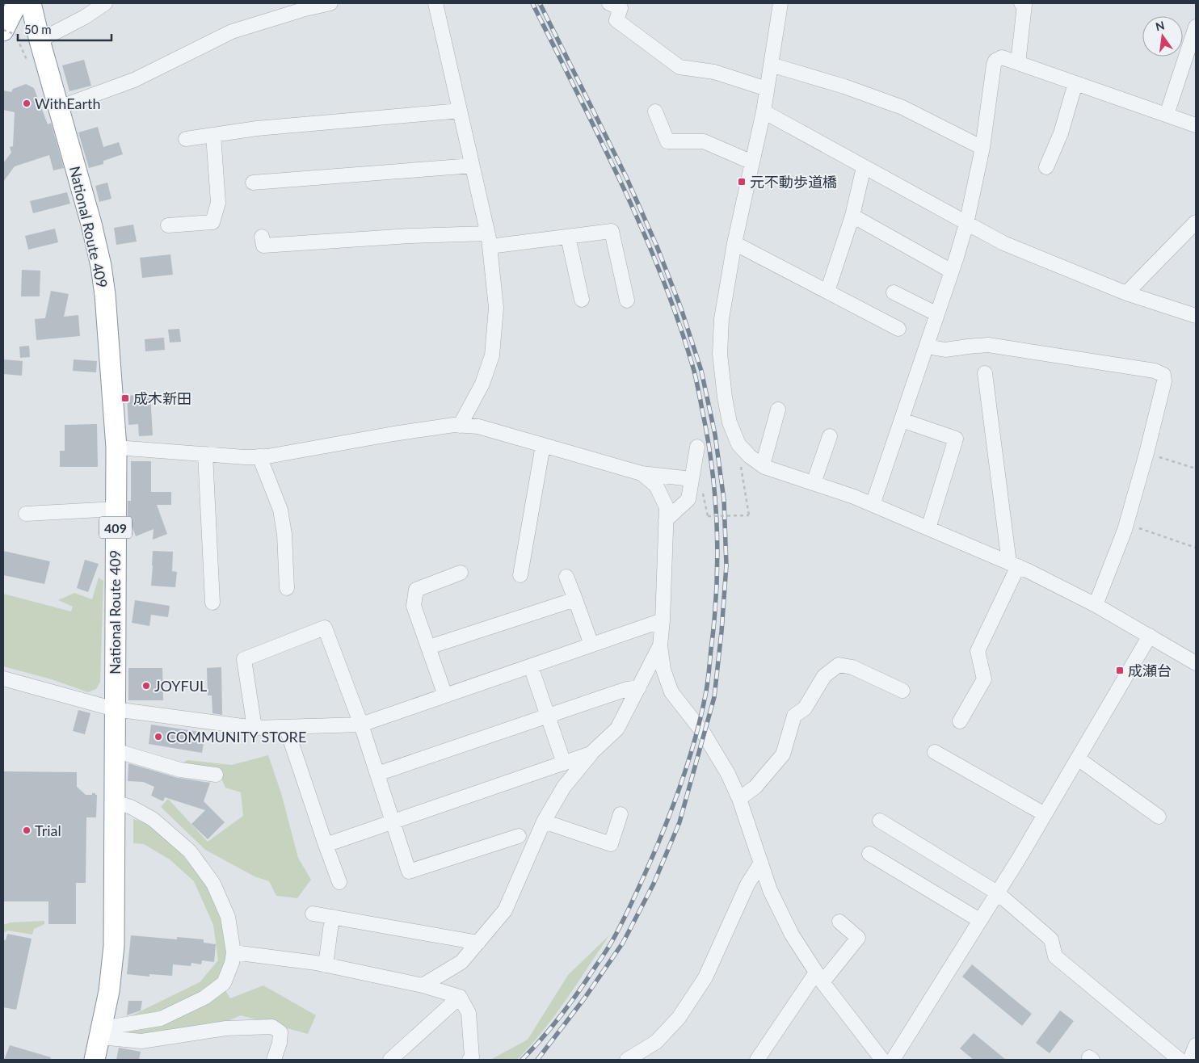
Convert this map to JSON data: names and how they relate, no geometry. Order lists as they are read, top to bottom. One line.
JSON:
{"streets":{"highway":["National Route 409","409"]},"places":{"other":["WithEarth","JOYFUL","COMMUNITY STORE","Trial"],"transit":["元不動歩道橋","成木新田","成瀬台"]},"scale_bar":"50 m","north":"top"}
